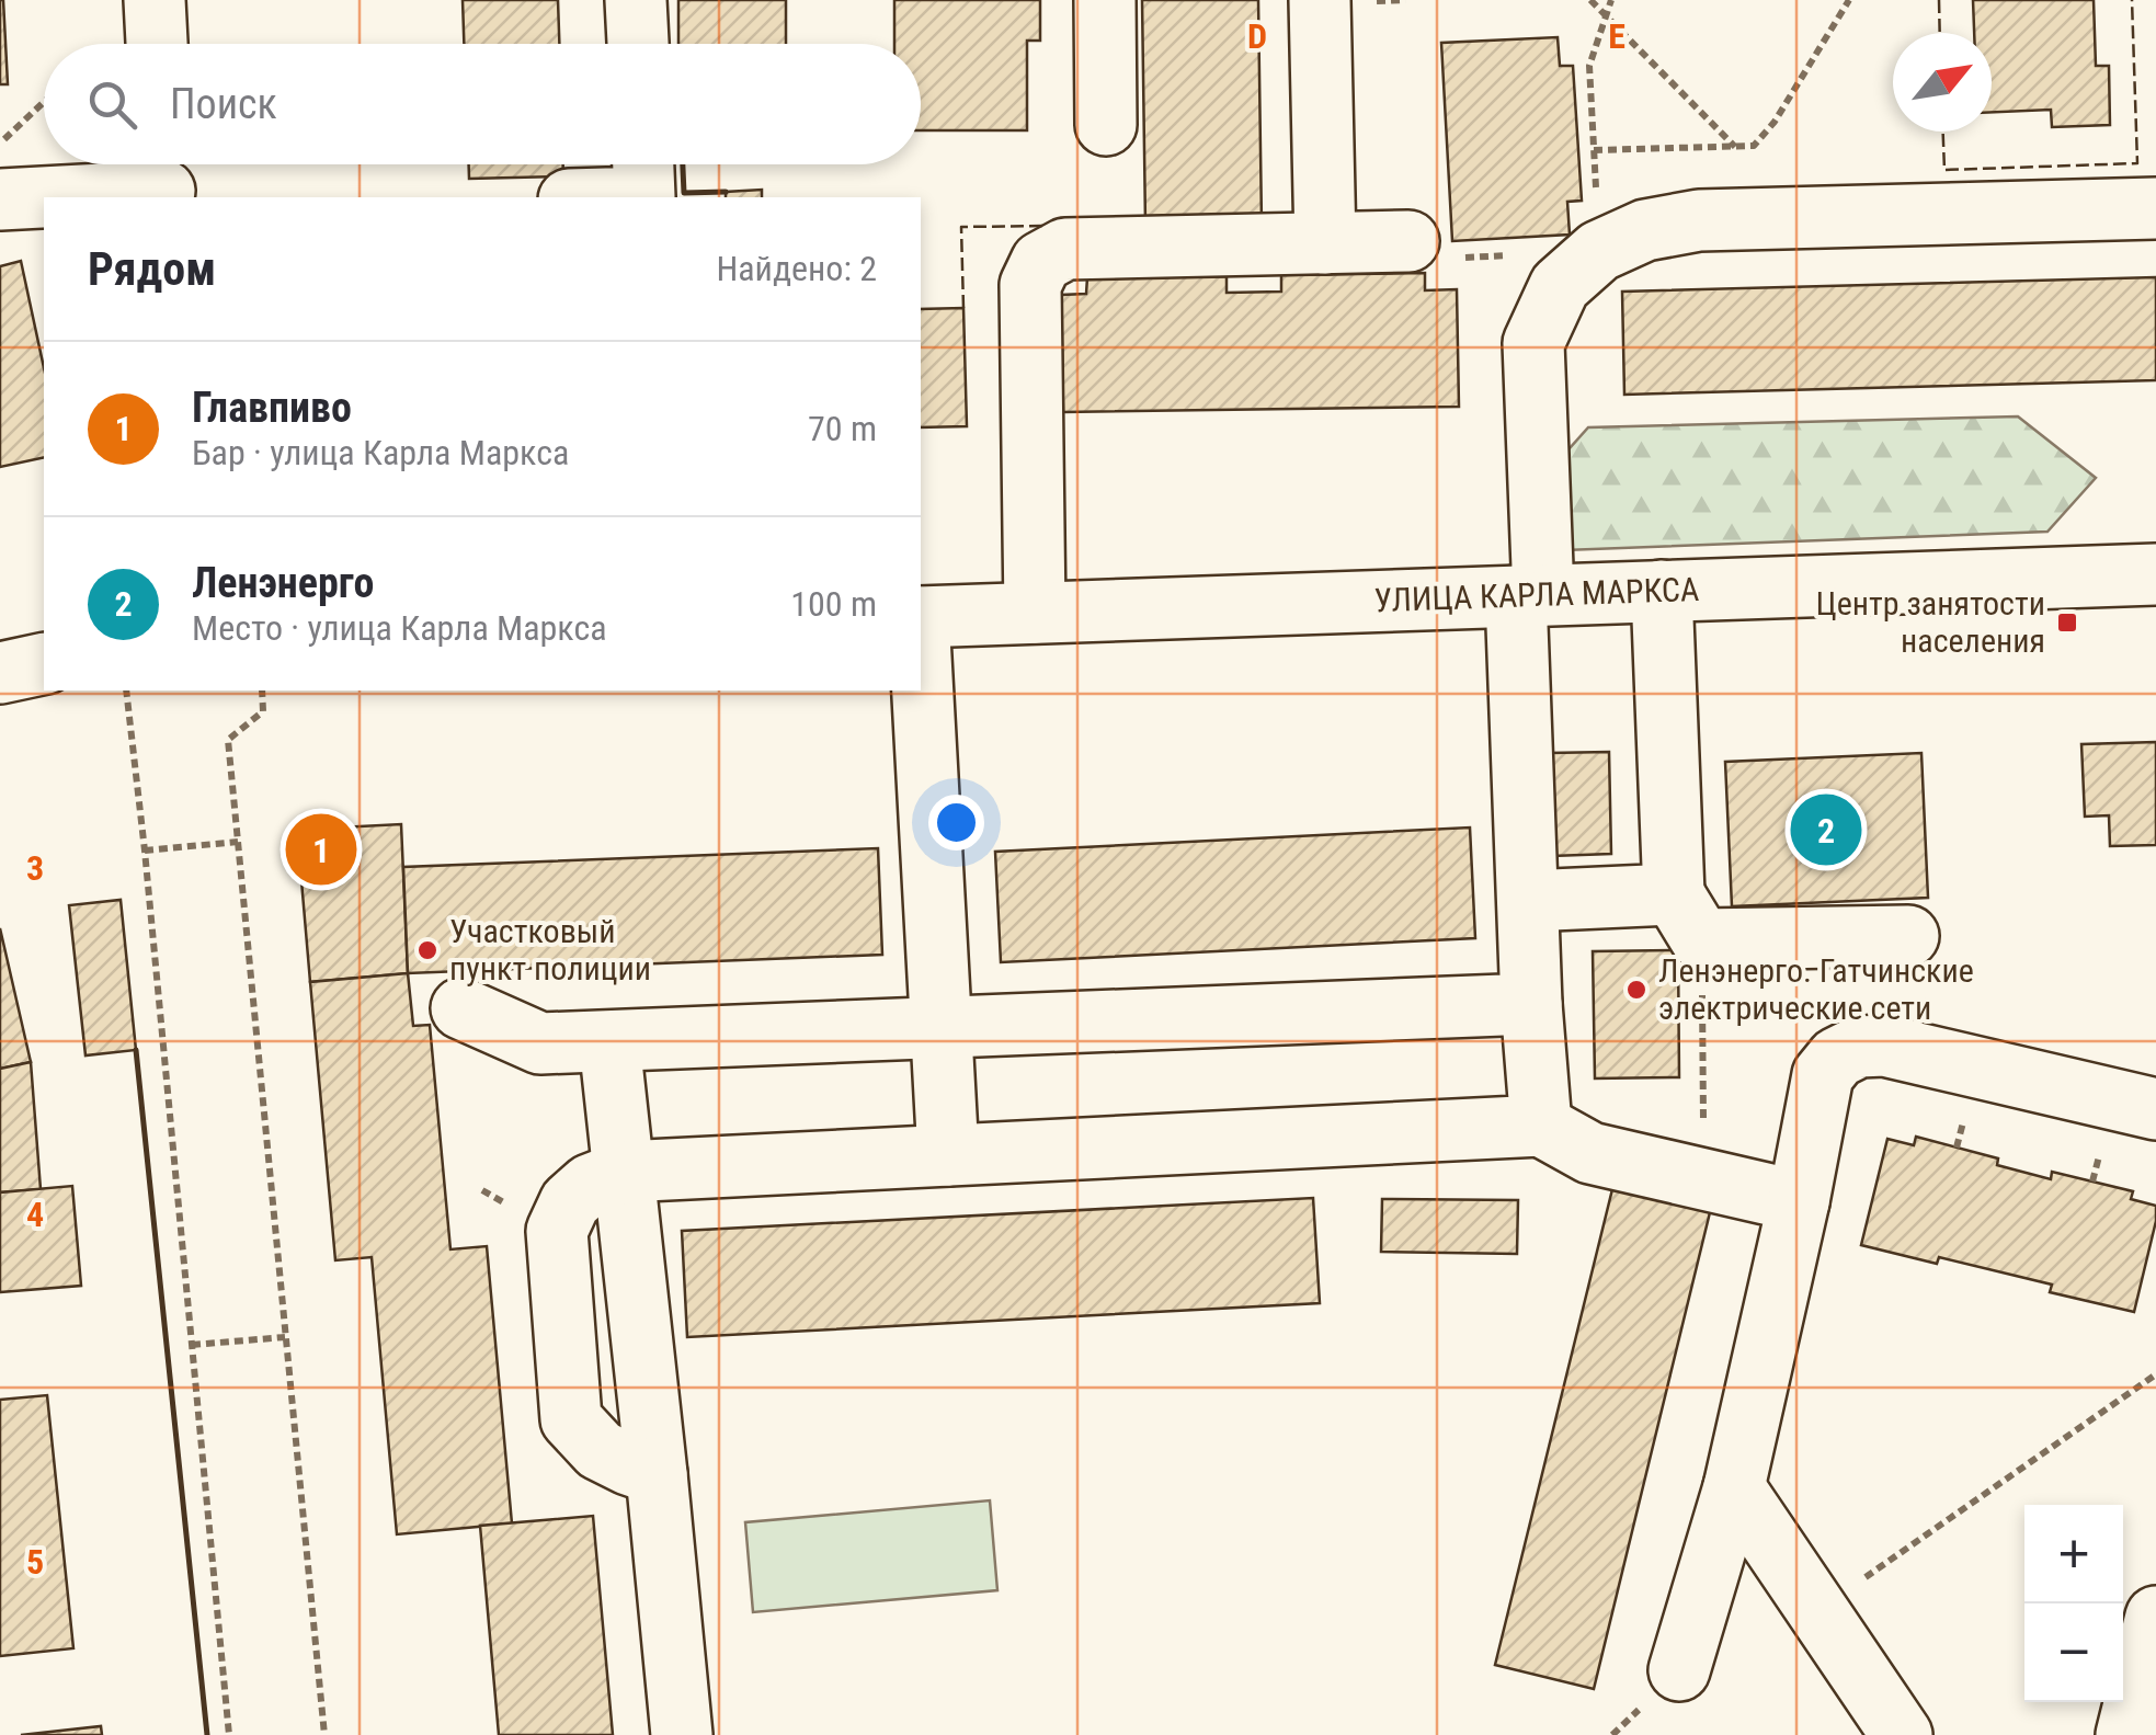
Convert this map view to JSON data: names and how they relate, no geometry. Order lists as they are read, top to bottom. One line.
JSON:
{"streets":{"street":["УЛИЦА КАРЛА МАРКСА"]},"places":{"transit":["Центр занятости населения"],"other":["Участковый пункт полиции","Ленэнерго. Гатчинские электрические сети"]},"north":"top right","page":{"search":"Поиск","heading":["Рядом","Найдено: 2"],"list":[{"mark":"1","name":"Главпиво","note":"Бар · улица Карла Маркса","value":"70 m"},{"mark":"2","name":"Ленэнерго","note":"Место · улица Карла Маркса","value":"100 m"}],"pins":["2","1"],"map_buttons":["+","−"]},"grid":{"columns":["D","E"],"rows":["3","4","5"]}}
